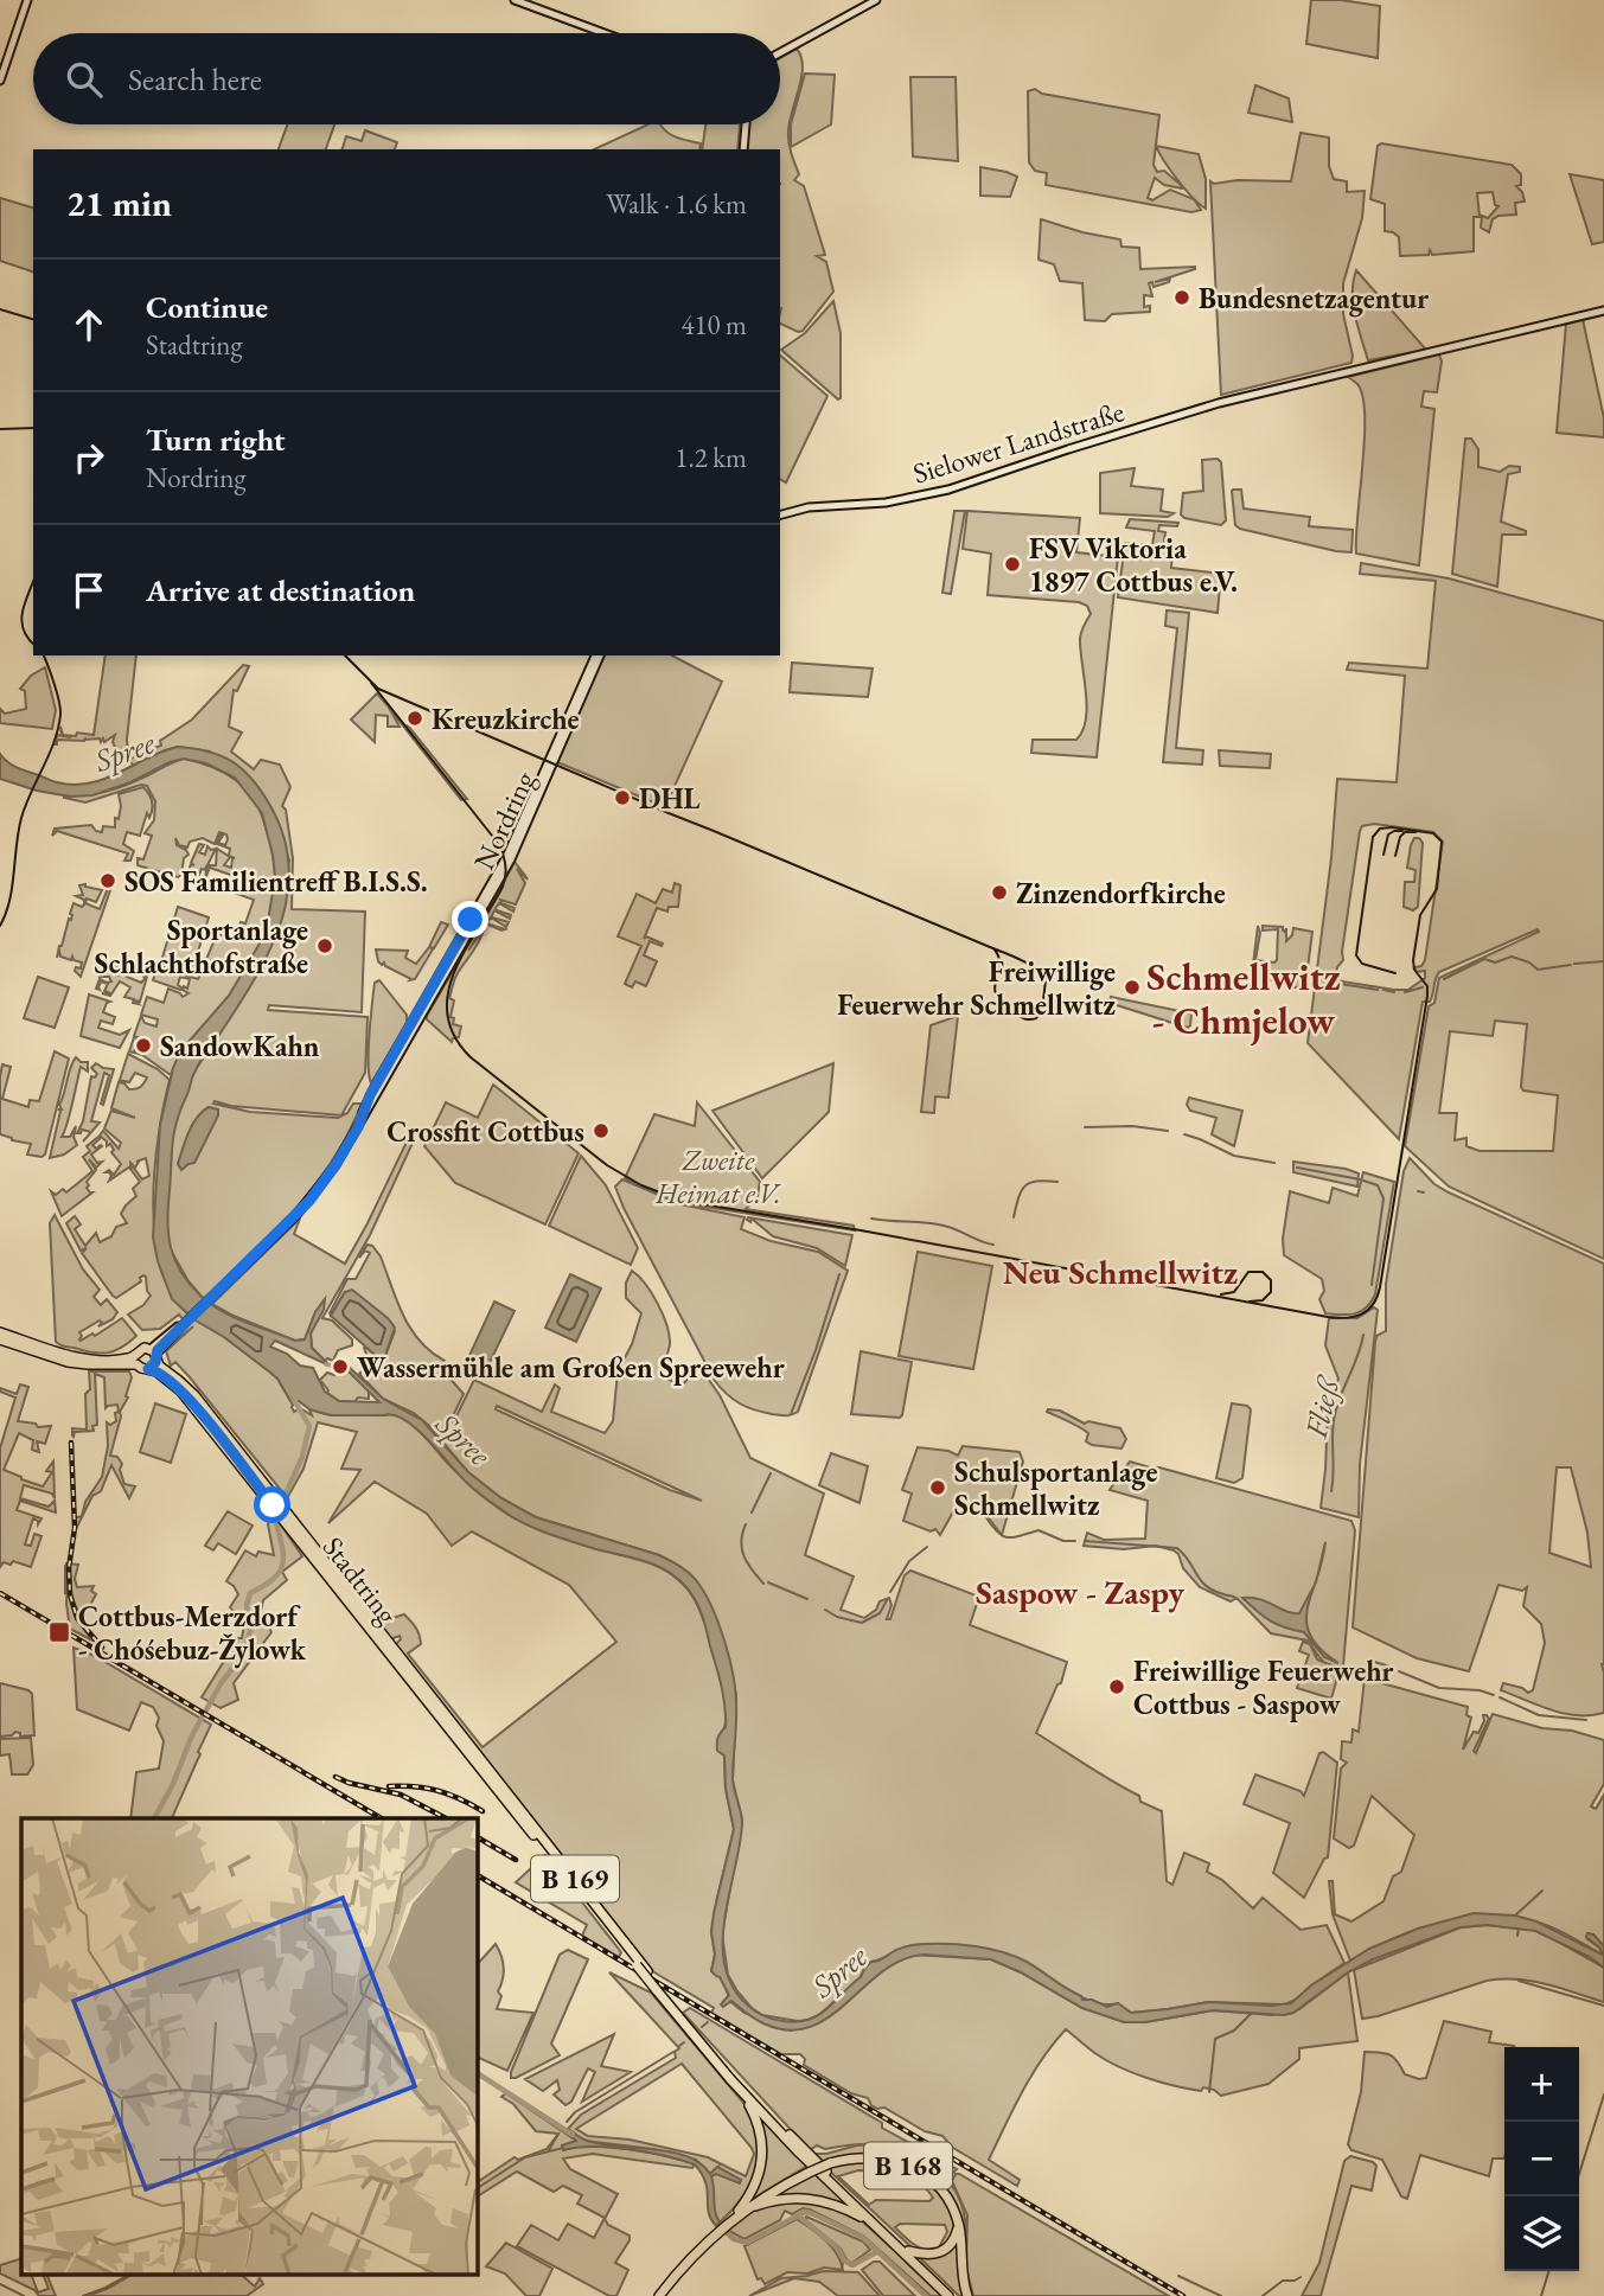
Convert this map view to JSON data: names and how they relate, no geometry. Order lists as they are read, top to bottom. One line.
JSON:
{"streets":{"main road":["Sielower Landstraße","Nordring","Stadtring","B 169","B 168"]},"crossings":[["Nordring","Stadtring"],["Stadtring","B 169"],["B 169","B 168"]],"districts":["Schmellwitz - Chmjelow","Neu Schmellwitz","Saspow - Zaspy"],"water":["Spree","Fließ"],"parks":["Zweite Heimat e.V."],"places":{"other":["Bundesnetzagentur","FSV Viktoria 1897 Cottbus e.V.","Kreuzkirche","DHL","SOS Familientreff B.I.S.S.","Zinzendorfkirche","Sportanlage Schlachthofstraße","Freiwillige Feuerwehr Schmellwitz","SandowKahn","Crossfit Cottbus","Wassermühle am Großen Spreewehr","Schulsportanlage Schmellwitz","Freiwillige Feuerwehr Cottbus - Saspow"],"transit":["Cottbus-Merzdorf - Chóśebuz-Žylowk"]},"page":{"search":"Search here","heading":["21 min","Walk · 1.6 km"],"list":[["Continue","Stadtring","410 m"],["Turn right","Nordring","1.2 km"],"Arrive at destination"],"map_buttons":["+","−"]}}
